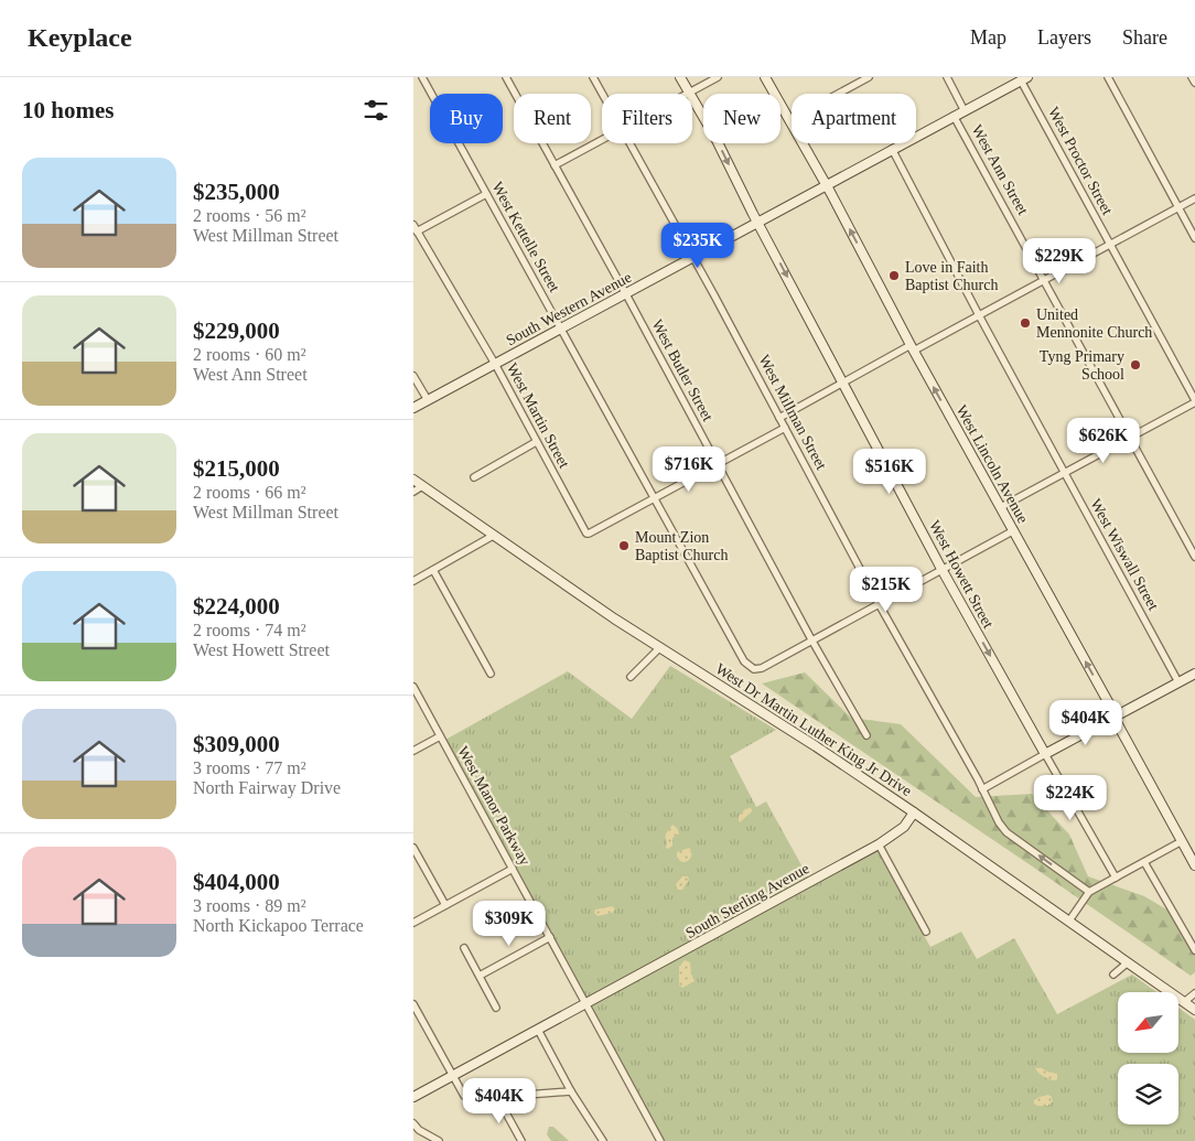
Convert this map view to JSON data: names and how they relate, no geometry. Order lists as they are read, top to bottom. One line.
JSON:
{"streets":{"main road":["South Western Avenue","West Lincoln Avenue","West Howett Street","West Dr Martin Luther King Jr Drive","South Sterling Avenue"],"street":["West Proctor Street","West Ann Street","West Kettelle Street","West Butler Street","West Millman Street","West Martin Street","West Wiswall Street","West Manor Parkway"]},"crossings":[["West Proctor Street","South Western Avenue"],["West Ann Street","South Western Avenue"],["West Kettelle Street","South Western Avenue"],["West Kettelle Street","West Butler Street"],["West Kettelle Street","West Martin Street"],["South Western Avenue","West Butler Street"],["South Western Avenue","West Millman Street"],["South Western Avenue","West Martin Street"],["South Western Avenue","West Lincoln Avenue"],["South Western Avenue","West Wiswall Street"],["South Western Avenue","West Howett Street"],["West Dr Martin Luther King Jr Drive","South Sterling Avenue"],["West Manor Parkway","South Sterling Avenue"]],"one_way":["West Lincoln Avenue","West Howett Street"],"places":["Love in Faith Baptist Church","United Mennonite Church","Tyng Primary School","Mount Zion Baptist Church"],"north":"bottom left","page":{"header":"Keyplace","nav":["Map","Layers","Share"],"heading":"10 homes","chip":["Buy","Rent","Filters","New","Apartment"],"list":[{"name":"$235,000","note":"2 rooms · 56 m² · West Millman Street"},{"name":"$229,000","note":"2 rooms · 60 m² · West Ann Street"},{"name":"$215,000","note":"2 rooms · 66 m² · West Millman Street"},{"name":"$224,000","note":"2 rooms · 74 m² · West Howett Street"},{"name":"$309,000","note":"3 rooms · 77 m² · North Fairway Drive"},{"name":"$404,000","note":"3 rooms · 89 m² · North Kickapoo Terrace"}],"price":["$235K","$229K","$626K","$716K","$516K","$215K","$404K","$224K","$309K","$404K"]}}
